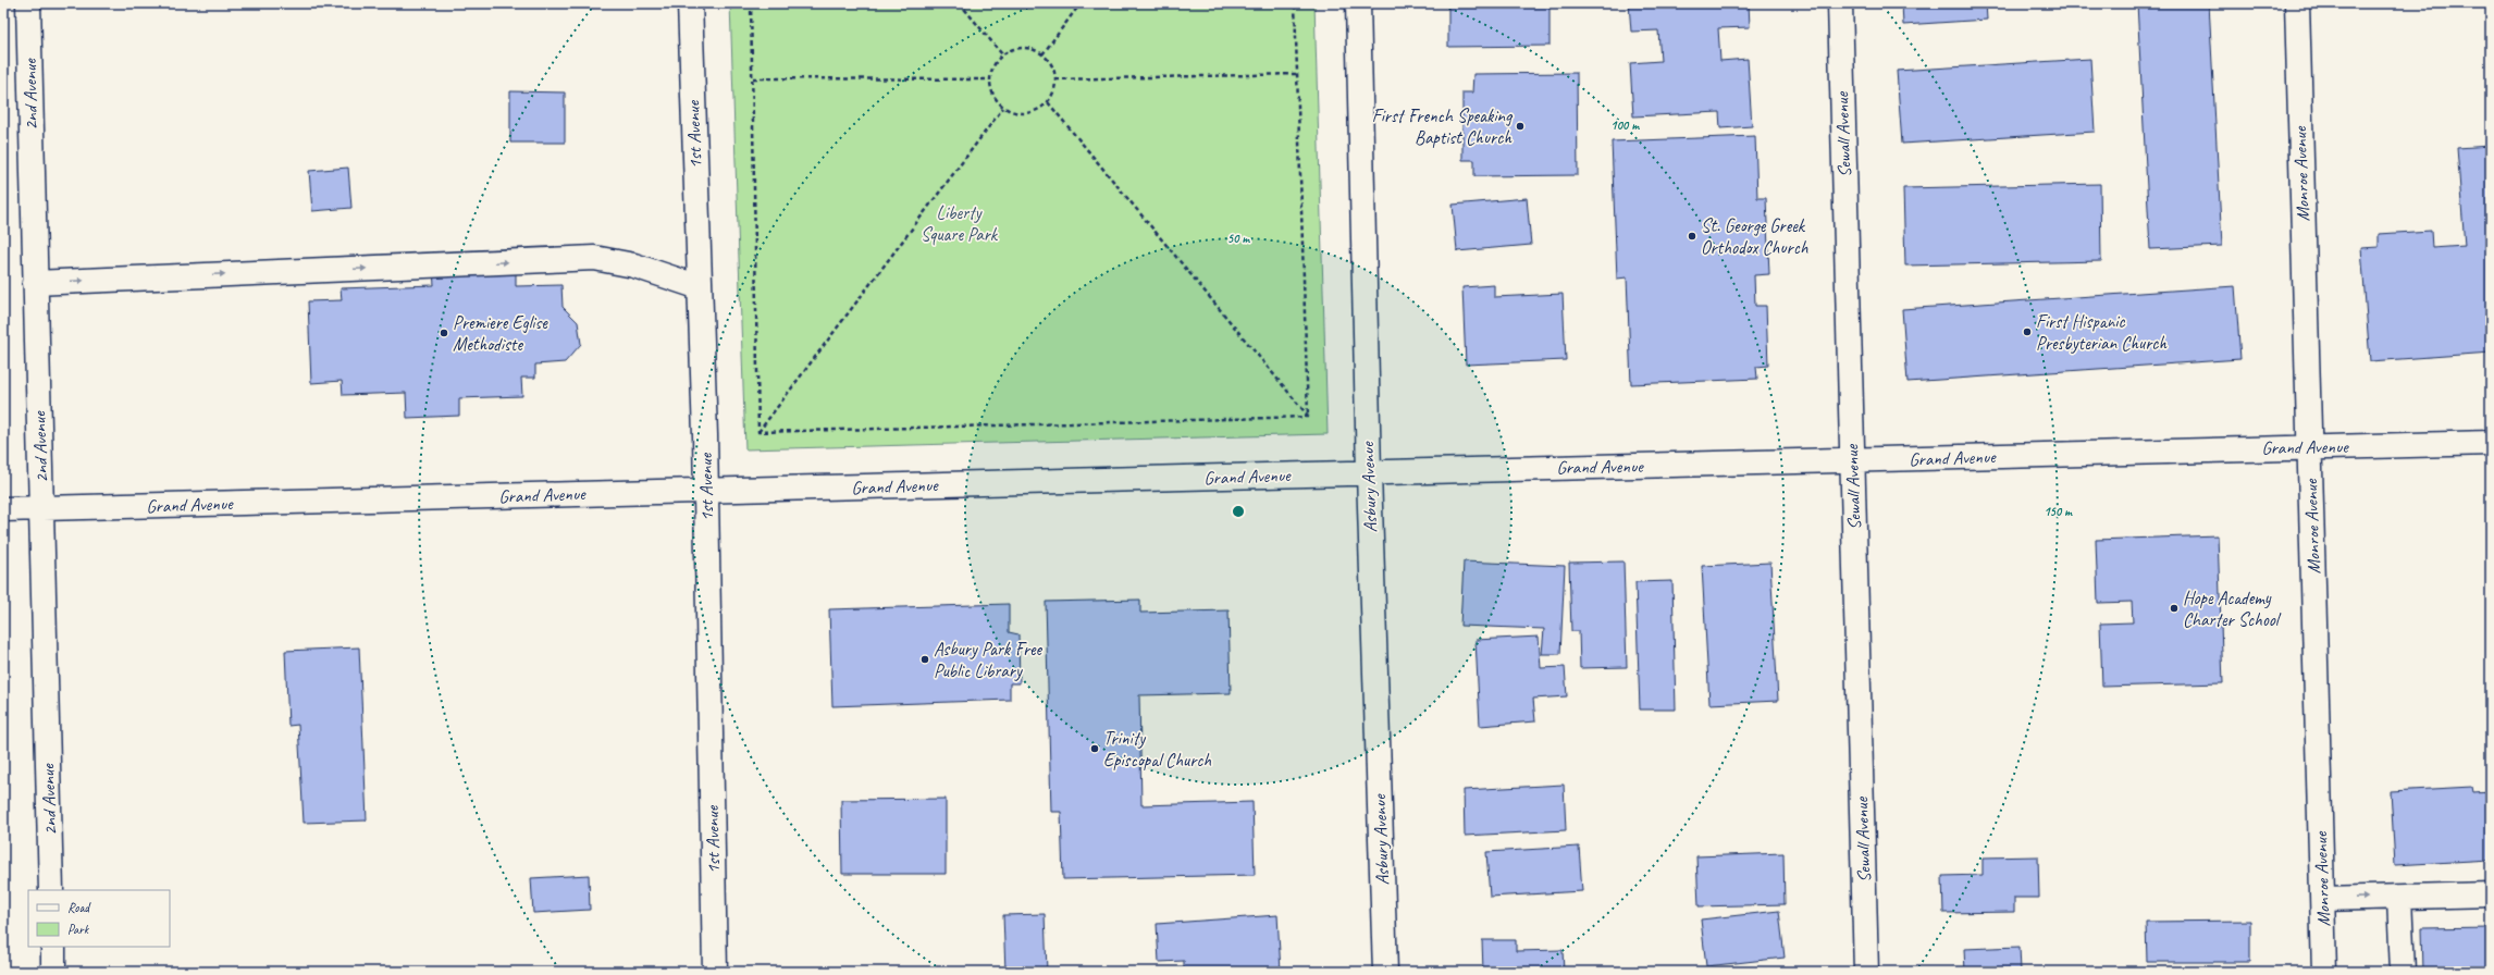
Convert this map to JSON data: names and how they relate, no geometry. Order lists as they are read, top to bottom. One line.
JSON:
{"streets":{"street":["2nd Avenue","1st Avenue","Sewall Avenue","Monroe Avenue","Grand Avenue","Asbury Avenue"]},"crossings":[["2nd Avenue","Grand Avenue"],["1st Avenue","Grand Avenue"],["Sewall Avenue","Grand Avenue"],["Monroe Avenue","Grand Avenue"],["Grand Avenue","Asbury Avenue"]],"parks":["Liberty Square Park"],"places":["First French Speaking Baptist Church","St. George Greek Orthodox Church","First Hispanic Presbyterian Church","Premiere Eglise Methodiste","Hope Academy Charter School","Asbury Park Free Public Library","Trinity Episcopal Church"],"legend":["Road","Park"],"rings":["100 m","50 m","150 m"]}
